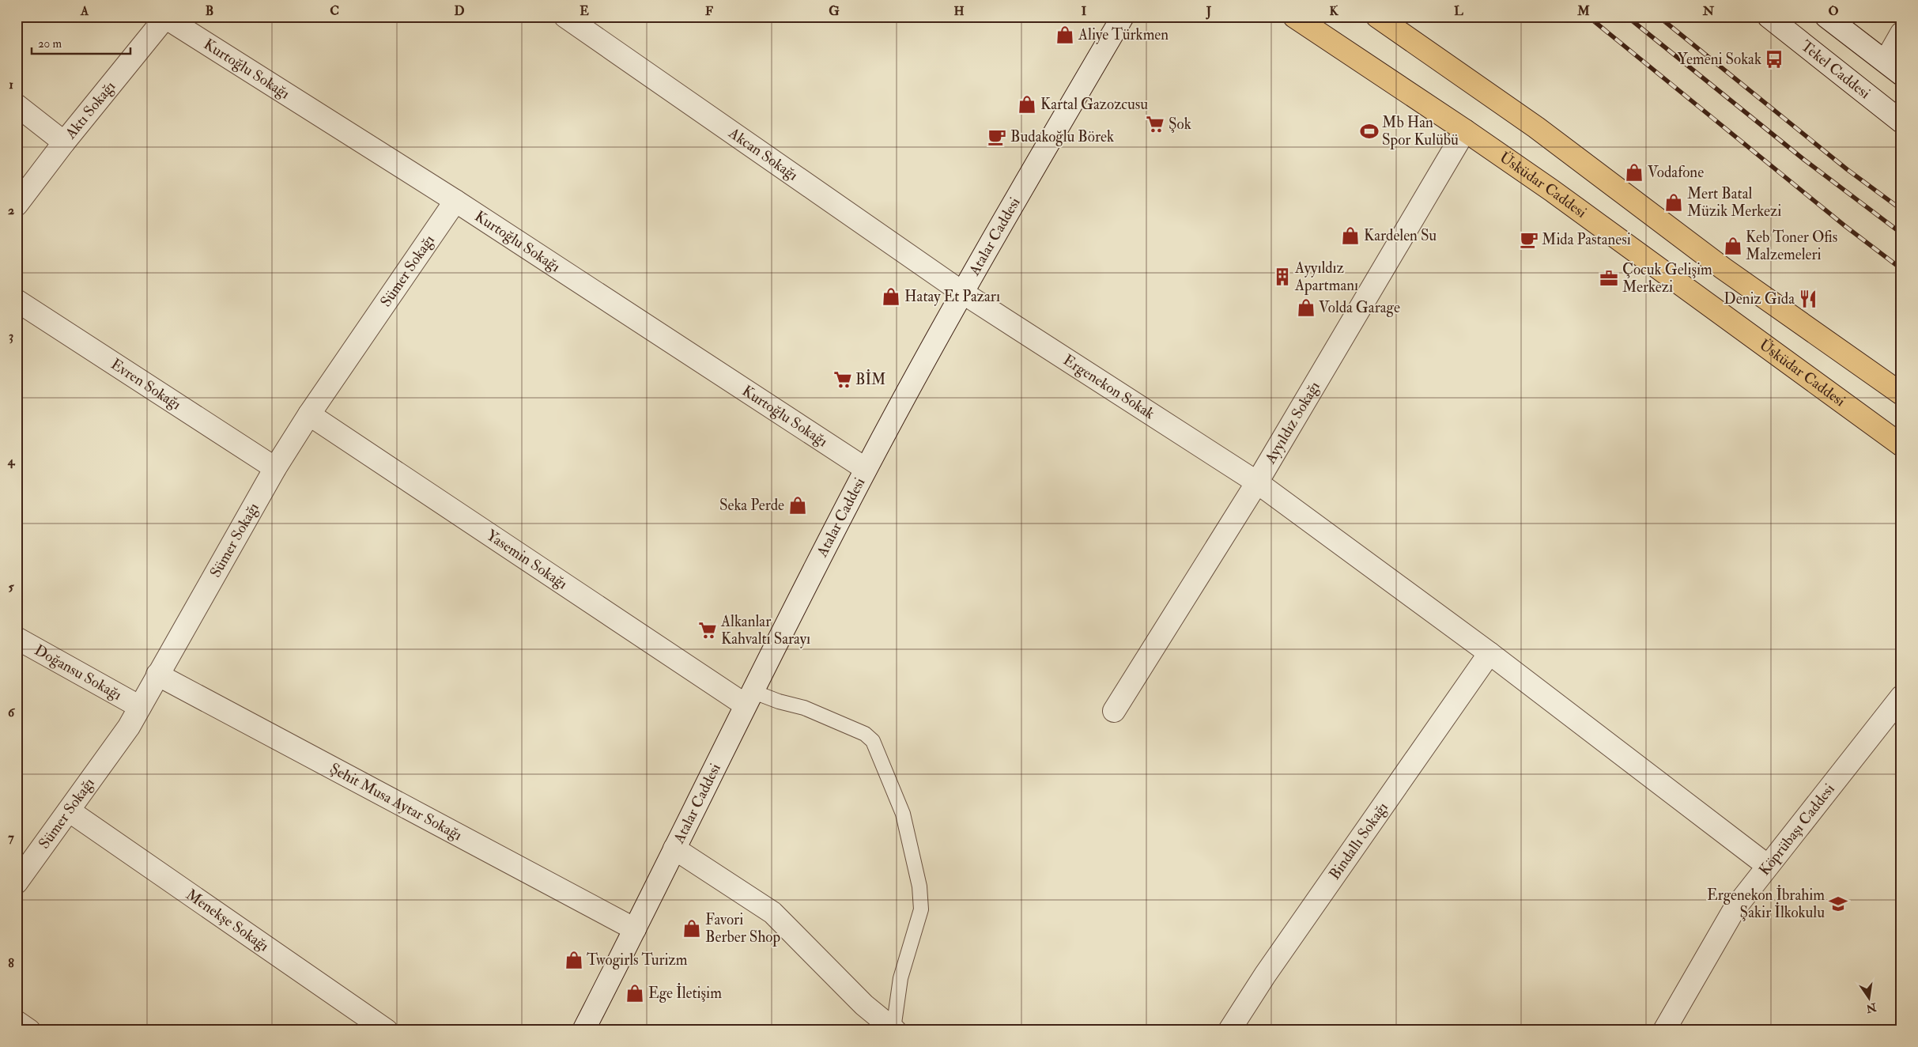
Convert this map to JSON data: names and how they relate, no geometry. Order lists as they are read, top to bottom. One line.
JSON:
{"streets":{"main road":["Üsküdar Caddesi"],"street":["Kurtoğlu Sokağı","Tekel Caddesi","Aktı Sokağı","Akcan Sokağı","Atalar Caddesi","Sümer Sokağı","Evren Sokağı","Ergenekon Sokak","Ayyıldız Sokağı","Yasemin Sokağı","Doğansu Sokağı","Şehit Musa Aytar Sokağı","Köprübaşı Caddesi","Bindallı Sokağı","Menekşe Sokağı"]},"crossings":[["Kurtoğlu Sokağı","Aktı Sokağı"],["Kurtoğlu Sokağı","Atalar Caddesi"],["Kurtoğlu Sokağı","Sümer Sokağı"],["Akcan Sokağı","Atalar Caddesi"],["Akcan Sokağı","Ergenekon Sokak"],["Üsküdar Caddesi","Ayyıldız Sokağı"],["Atalar Caddesi","Ergenekon Sokak"],["Atalar Caddesi","Yasemin Sokağı"],["Atalar Caddesi","Şehit Musa Aytar Sokağı"],["Sümer Sokağı","Evren Sokağı"],["Sümer Sokağı","Yasemin Sokağı"],["Sümer Sokağı","Doğansu Sokağı"],["Sümer Sokağı","Şehit Musa Aytar Sokağı"],["Sümer Sokağı","Menekşe Sokağı"],["Ergenekon Sokak","Ayyıldız Sokağı"],["Ergenekon Sokak","Köprübaşı Caddesi"],["Ergenekon Sokak","Bindallı Sokağı"]],"places":{"shop":["Aliye Türkmen","Kartal Gazozcusu","Vodafone","Mert Batal Müzik Merkezi","Kardelen Su","Keb Toner Ofis Malzemeleri","Hatay Et Pazarı","Volda Garage","Seka Perde","Favori Berber Shop","Twogirls Turizm","Ege İletişim"],"bus stop":["Yemeni Sokak"],"supermarket":["Şok","BİM","Alkanlar Kahvaltı Sarayı"],"sports":["Mb Han Spor Kulübü"],"cafe":["Budakoğlu Börek","Mida Pastanesi"],"building":["Ayyıldız Apartmanı"],"office":["Çocuk Gelişim Merkezi"],"restaurant":["Deniz Gıda"],"school or university":["Ergenekon İbrahim Şakir İlkokulu"]},"scale_bar":"20 m","north":"bottom","grid":{"columns":["A","B","C","D","E","F","G","H","I","J","K","L","M","N","O"],"rows":["1","2","3","4","5","6","7","8"]}}
